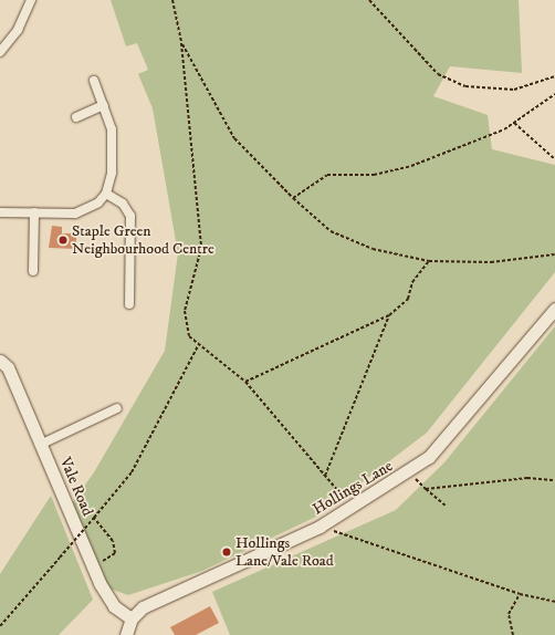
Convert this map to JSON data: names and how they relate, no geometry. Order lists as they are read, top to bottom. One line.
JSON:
{"streets":{"street":["Vale Road","Hollings Lane"]},"crossings":[["Vale Road","Hollings Lane"]],"places":["Staple Green Neighbourhood Centre","Hollings Lane/Vale Road"]}
